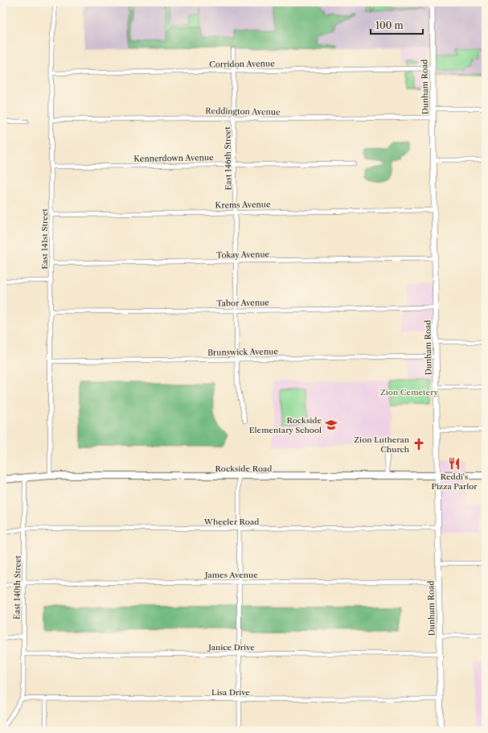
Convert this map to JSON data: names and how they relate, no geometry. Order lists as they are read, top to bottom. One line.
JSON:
{"streets":{"main road":["Rockside Road"],"street":["Corridon Avenue","Dunham Road","Reddington Avenue","Kennerdown Avenue","East 146th Street","Krems Avenue","East 141st Street","Tokay Avenue","Tabor Avenue","Brunswick Avenue","Wheeler Road","James Avenue","East 140th Street","Janice Drive","Lisa Drive"]},"crossings":[["Corridon Avenue","Dunham Road"],["Corridon Avenue","East 146th Street"],["Corridon Avenue","East 141st Street"],["Dunham Road","Reddington Avenue"],["Dunham Road","Krems Avenue"],["Dunham Road","Tokay Avenue"],["Dunham Road","Tabor Avenue"],["Dunham Road","Brunswick Avenue"],["Dunham Road","Rockside Road"],["Dunham Road","Wheeler Road"],["Dunham Road","James Avenue"],["Dunham Road","Janice Drive"],["Dunham Road","Lisa Drive"],["Reddington Avenue","East 146th Street"],["Reddington Avenue","East 141st Street"],["Kennerdown Avenue","East 146th Street"],["Kennerdown Avenue","East 141st Street"],["East 146th Street","Krems Avenue"],["East 146th Street","Tokay Avenue"],["East 146th Street","Tabor Avenue"],["East 146th Street","Brunswick Avenue"],["Krems Avenue","East 141st Street"],["East 141st Street","Tokay Avenue"],["East 141st Street","Tabor Avenue"],["East 141st Street","Brunswick Avenue"],["East 141st Street","Rockside Road"],["Rockside Road","East 140th Street"],["Wheeler Road","East 140th Street"],["James Avenue","East 140th Street"],["East 140th Street","Janice Drive"],["East 140th Street","Lisa Drive"]],"parks":["Zion Cemetery"],"places":{"school or university":["Rockside Elementary School"],"church":["Zion Lutheran Church"],"restaurant":["Reddi's Pizza Parlor"]},"scale_bar":"100 m"}
